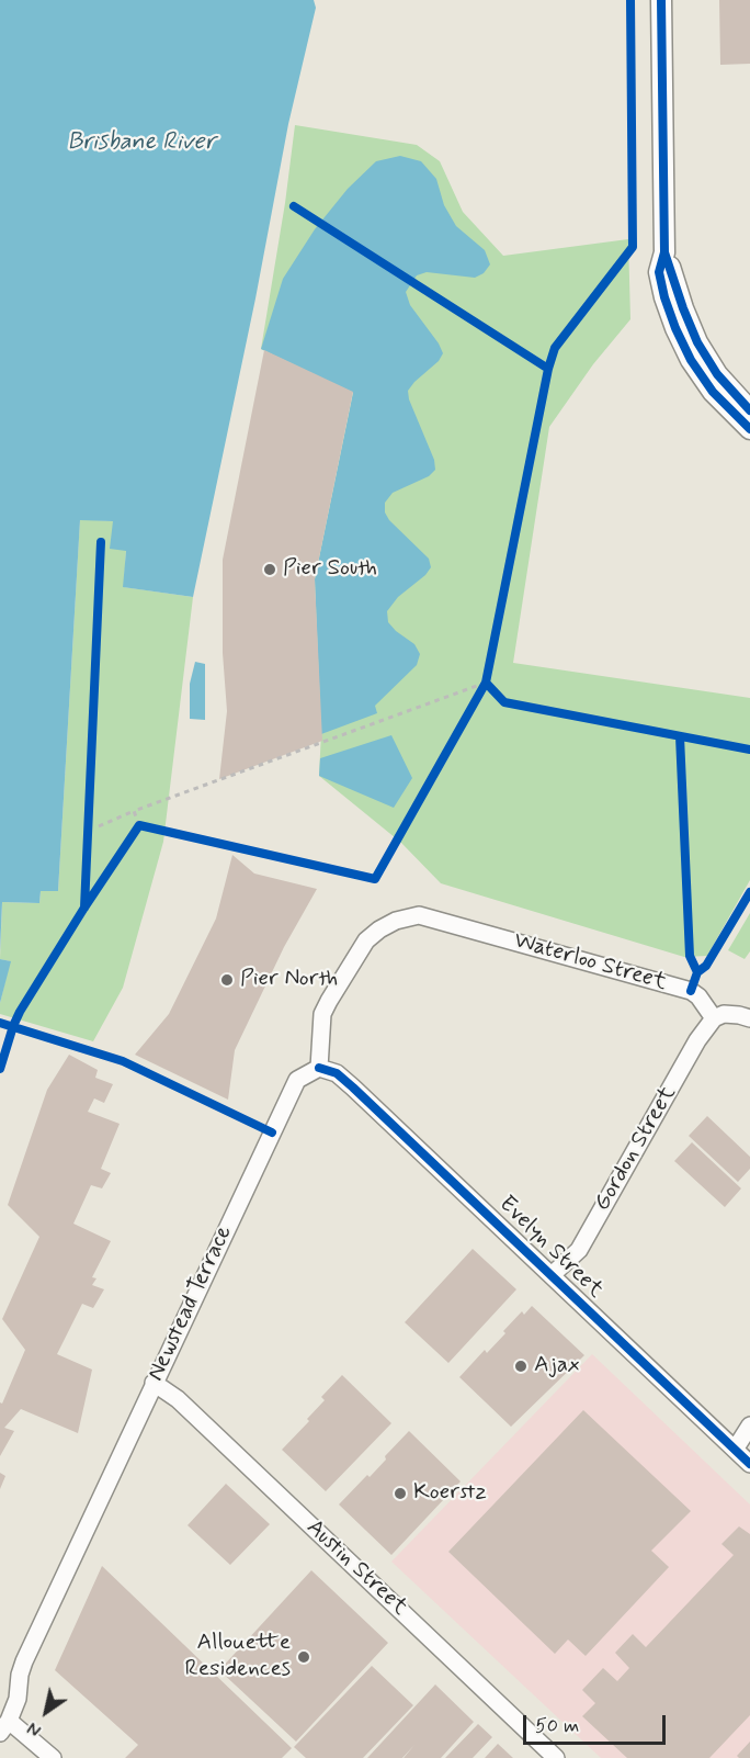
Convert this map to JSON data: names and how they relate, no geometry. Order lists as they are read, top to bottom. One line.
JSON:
{"streets":{"street":["Waterloo Street","Gordon Street","Evelyn Street","Newstead Terrace","Austin Street"]},"crossings":[["Waterloo Street","Gordon Street"],["Waterloo Street","Evelyn Street"],["Waterloo Street","Newstead Terrace"],["Gordon Street","Evelyn Street"],["Evelyn Street","Newstead Terrace"],["Newstead Terrace","Austin Street"]],"water":["Brisbane River"],"places":["Pier South","Pier North","Ajax","Koerstz","Allouette Residences"],"scale_bar":"50 m","north":"bottom left"}
